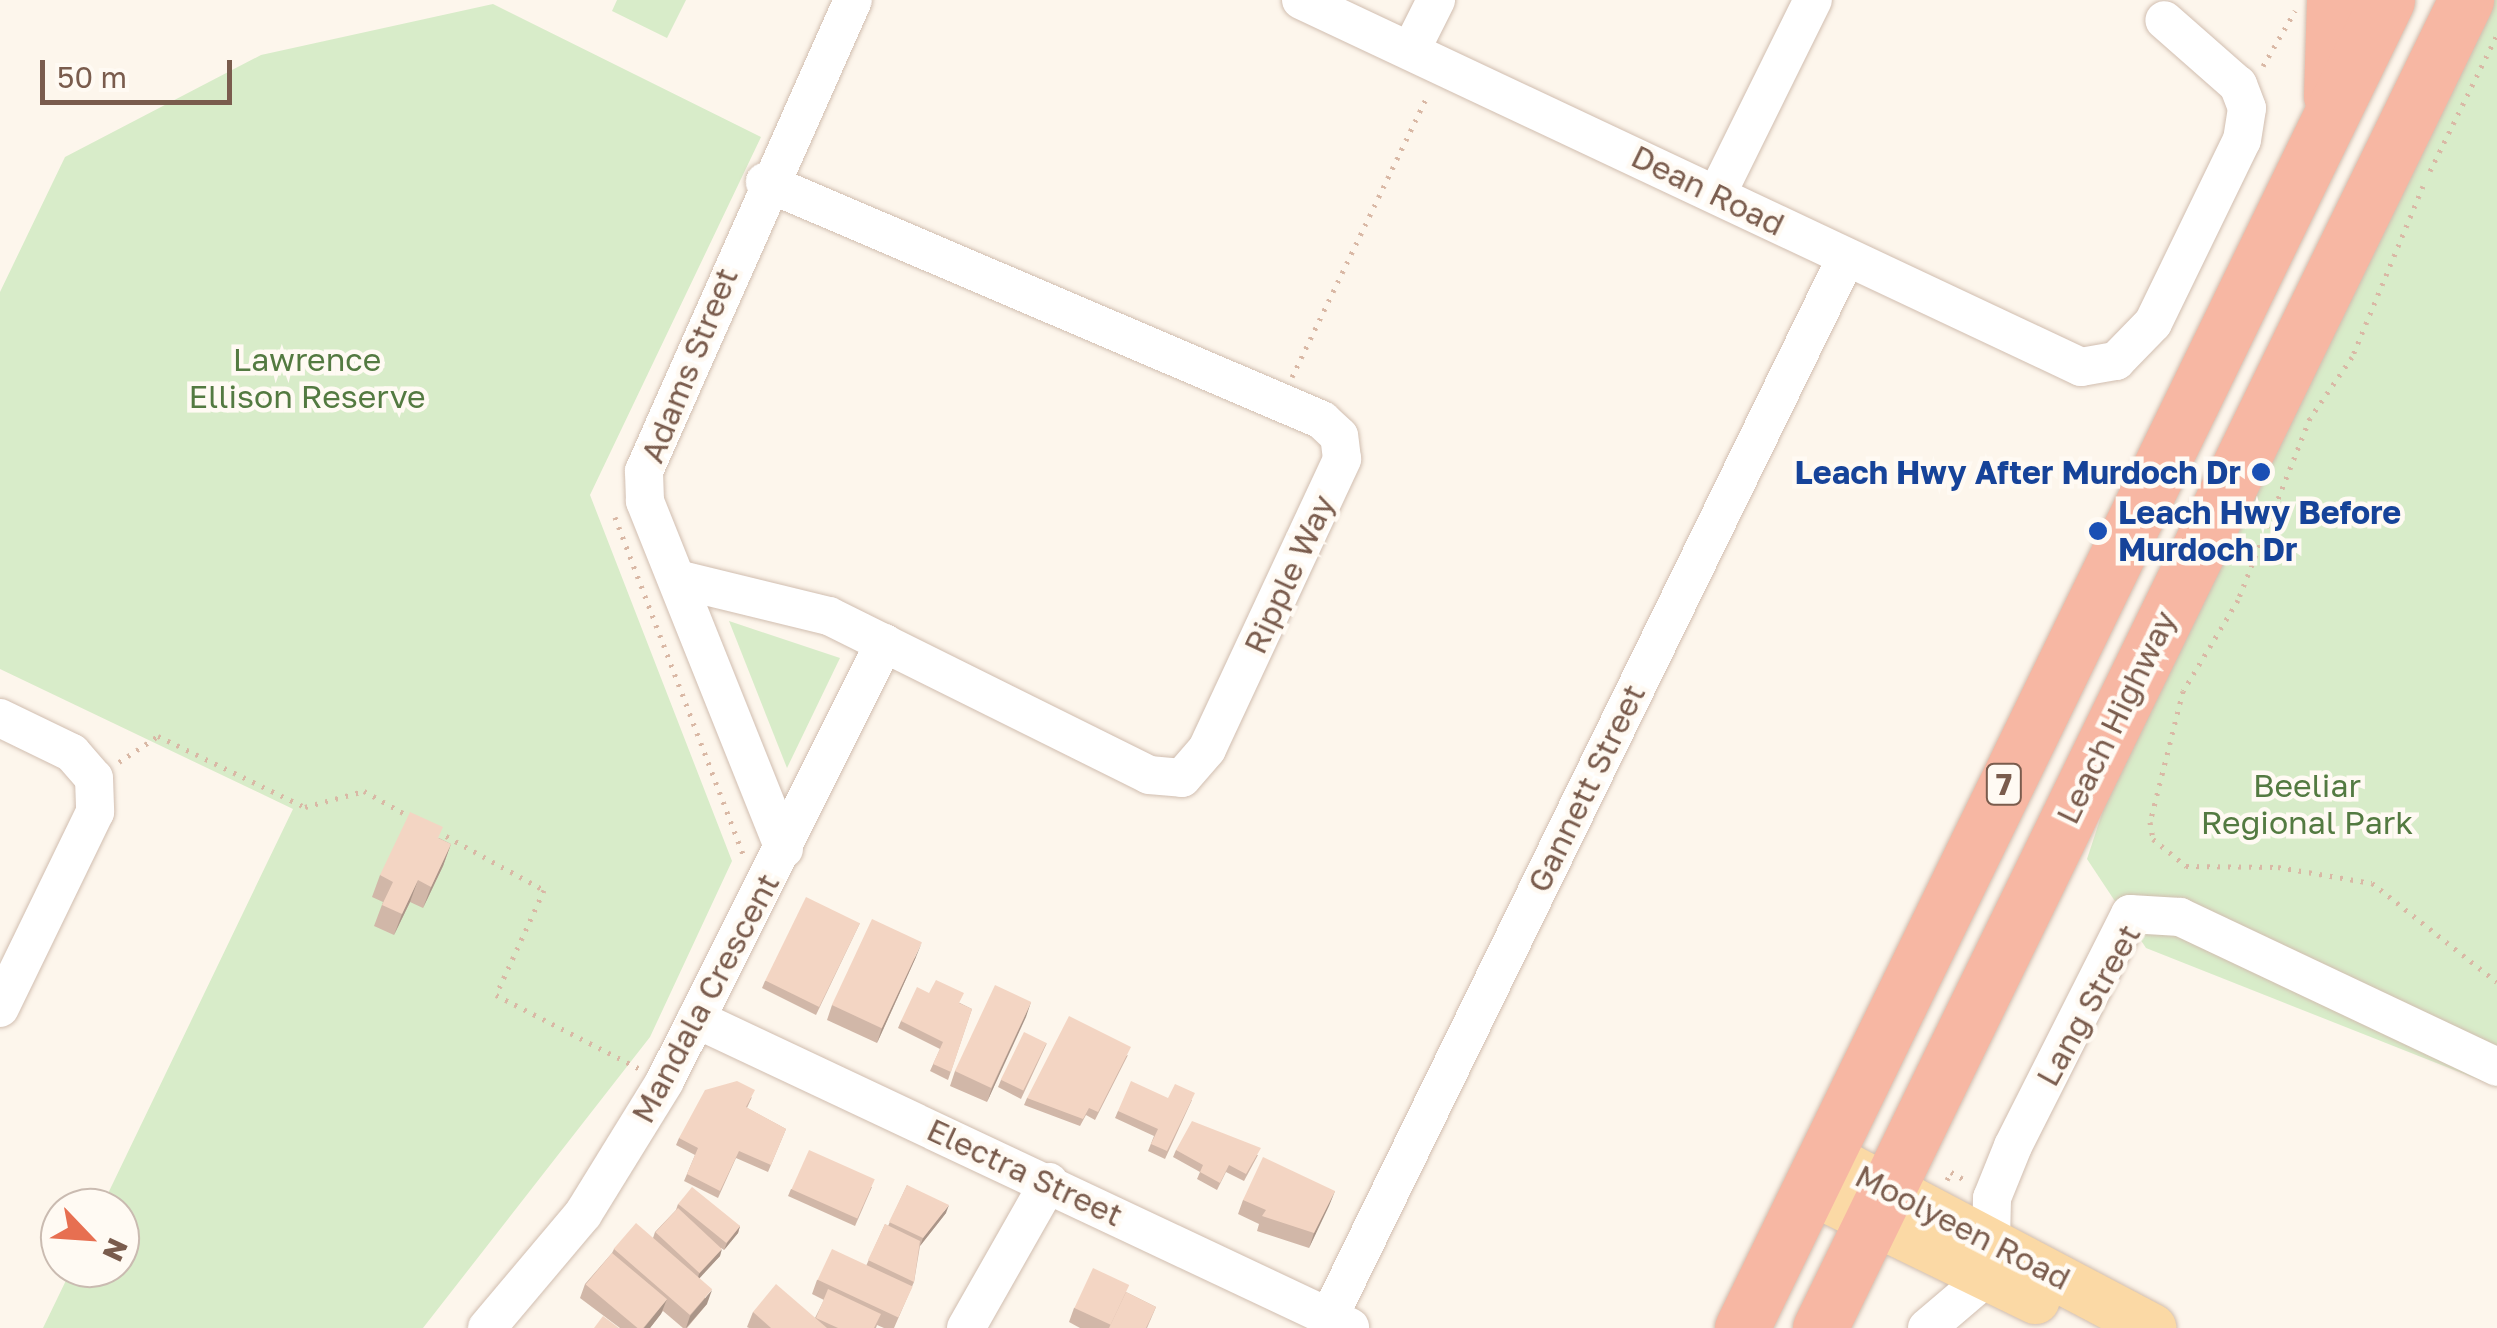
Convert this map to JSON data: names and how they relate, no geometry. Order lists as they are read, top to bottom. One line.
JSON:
{"streets":{"highway":["Leach Highway","7"],"main road":["Moolyeen Road"],"street":["Dean Road","Adams Street","Ripple Way","Gannett Street","Mandala Crescent","Lang Street","Electra Street"]},"crossings":[["Dean Road","Gannett Street"],["Adams Street","Ripple Way"],["Adams Street","Mandala Crescent"],["Ripple Way","Mandala Crescent"],["Leach Highway","Moolyeen Road"],["7","Moolyeen Road"],["Gannett Street","Electra Street"],["Mandala Crescent","Electra Street"],["Lang Street","Moolyeen Road"]],"parks":["Lawrence Ellison Reserve","Beeliar Regional Park"],"places":["Leach Hwy After Murdoch Dr","Leach Hwy Before Murdoch Dr"],"scale_bar":"50 m","north":"bottom right"}
